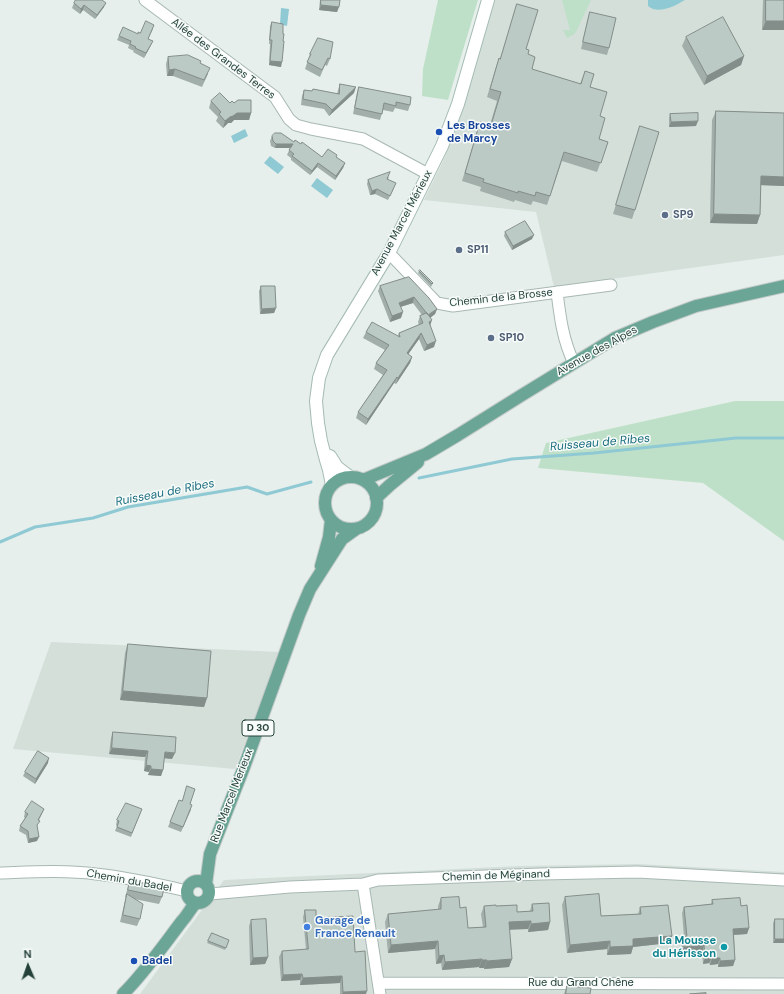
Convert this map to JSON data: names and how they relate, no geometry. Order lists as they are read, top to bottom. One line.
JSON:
{"streets":{"main road":["Avenue Marcel Mérieux","Avenue des Alpes","D 30","Rue Marcel Merieux"],"street":["Allée des Grandes Terres","Chemin de la Brosse","Chemin de Méginand","Chemin du Badel","Rue du Grand Chêne"]},"crossings":[["Allée des Grandes Terres","Avenue Marcel Mérieux"],["Avenue Marcel Mérieux","Chemin de la Brosse"],["Avenue Marcel Mérieux","Avenue des Alpes"],["Avenue Marcel Mérieux","Rue Marcel Merieux"],["Avenue des Alpes","Rue Marcel Merieux"],["Rue Marcel Merieux","Chemin de Méginand"],["Rue Marcel Merieux","Chemin du Badel"],["Chemin de Méginand","Chemin du Badel"]],"water":["Ruisseau de Ribes"],"places":["Les Brosses de Marcy","SP9","SP11","SP10","Garage de France Renault","La Mousse du Hérisson","Badel"],"north":"top"}
